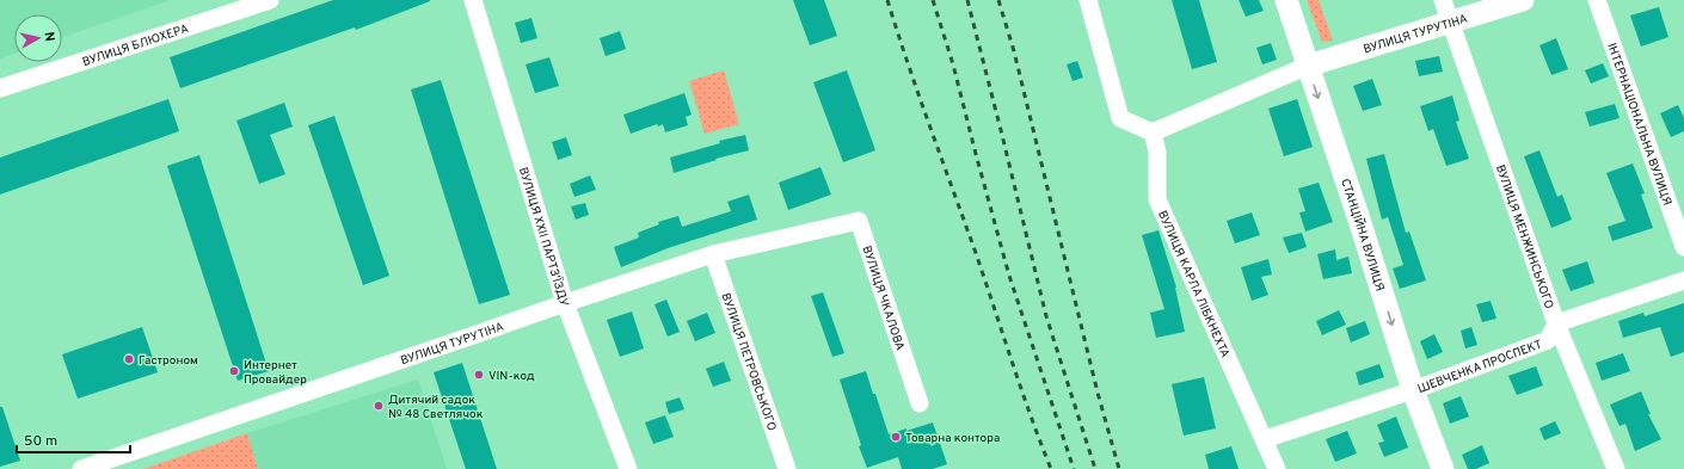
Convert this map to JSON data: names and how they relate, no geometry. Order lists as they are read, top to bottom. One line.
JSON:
{"streets":{"street":["ВУЛИЦЯ ТУРУТІНА","ВУЛИЦЯ БЛЮХЕРА","ІНТЕРНАЦІОНАЛЬНА ВУЛИЦЯ","СТАНЦІЙНА ВУЛИЦЯ","ВУЛИЦЯ XXII ПАРТЗ'ЇЗДУ","ВУЛИЦЯ МЕНЖИНСЬКОГО","ВУЛИЦЯ КАРЛА ЛІБКНЕХТА","ВУЛИЦЯ ЧКАЛОВА","ВУЛИЦЯ ПЕТРОВСЬКОГО","ШЕВЧЕНКА ПРОСПЕКТ"]},"crossings":[["ВУЛИЦЯ ТУРУТІНА","СТАНЦІЙНА ВУЛИЦЯ"],["ВУЛИЦЯ ТУРУТІНА","ВУЛИЦЯ XXII ПАРТЗ'ЇЗДУ"],["ВУЛИЦЯ ТУРУТІНА","ВУЛИЦЯ МЕНЖИНСЬКОГО"],["ВУЛИЦЯ ТУРУТІНА","ВУЛИЦЯ ЧКАЛОВА"],["ВУЛИЦЯ ТУРУТІНА","ВУЛИЦЯ ПЕТРОВСЬКОГО"],["СТАНЦІЙНА ВУЛИЦЯ","ШЕВЧЕНКА ПРОСПЕКТ"],["ВУЛИЦЯ МЕНЖИНСЬКОГО","ШЕВЧЕНКА ПРОСПЕКТ"],["ВУЛИЦЯ КАРЛА ЛІБКНЕХТА","ШЕВЧЕНКА ПРОСПЕКТ"]],"one_way":["СТАНЦІЙНА ВУЛИЦЯ"],"places":["Гастроном","Интернет Провайдер","VIN-код","Дитячий садок № 48 Светлячок","Товарна контора"],"scale_bar":"50 m","north":"right"}
